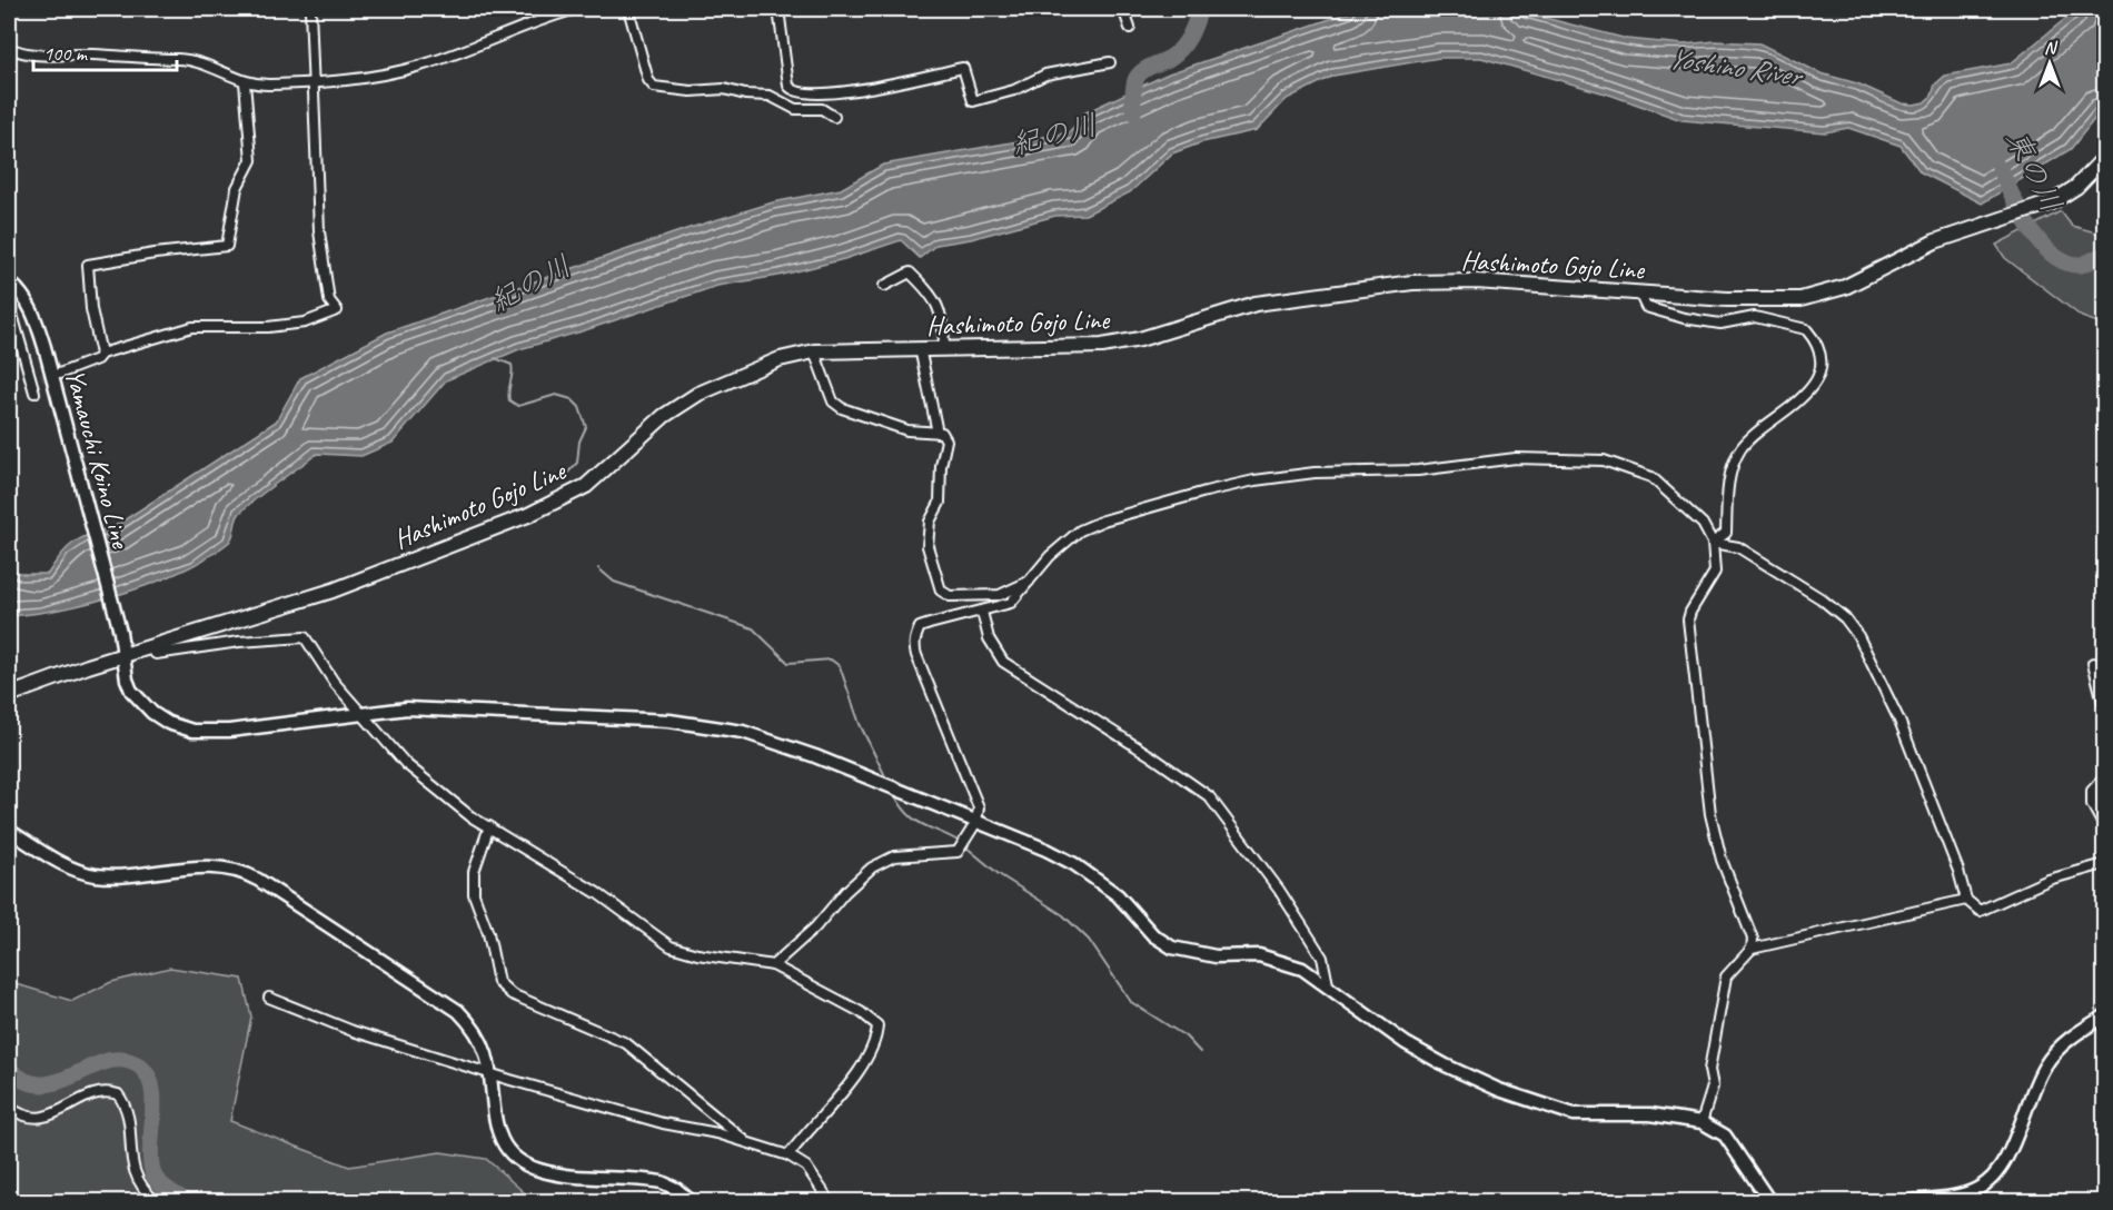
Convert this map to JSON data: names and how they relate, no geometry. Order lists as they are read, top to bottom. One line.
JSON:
{"streets":{"main road":["Hashimoto Gojo Line"],"street":["Yamauchi Koino Line"]},"crossings":[["Hashimoto Gojo Line","Yamauchi Koino Line"]],"water":["Yoshino River","紀の川","東の川"],"scale_bar":"100 m","north":"top"}
